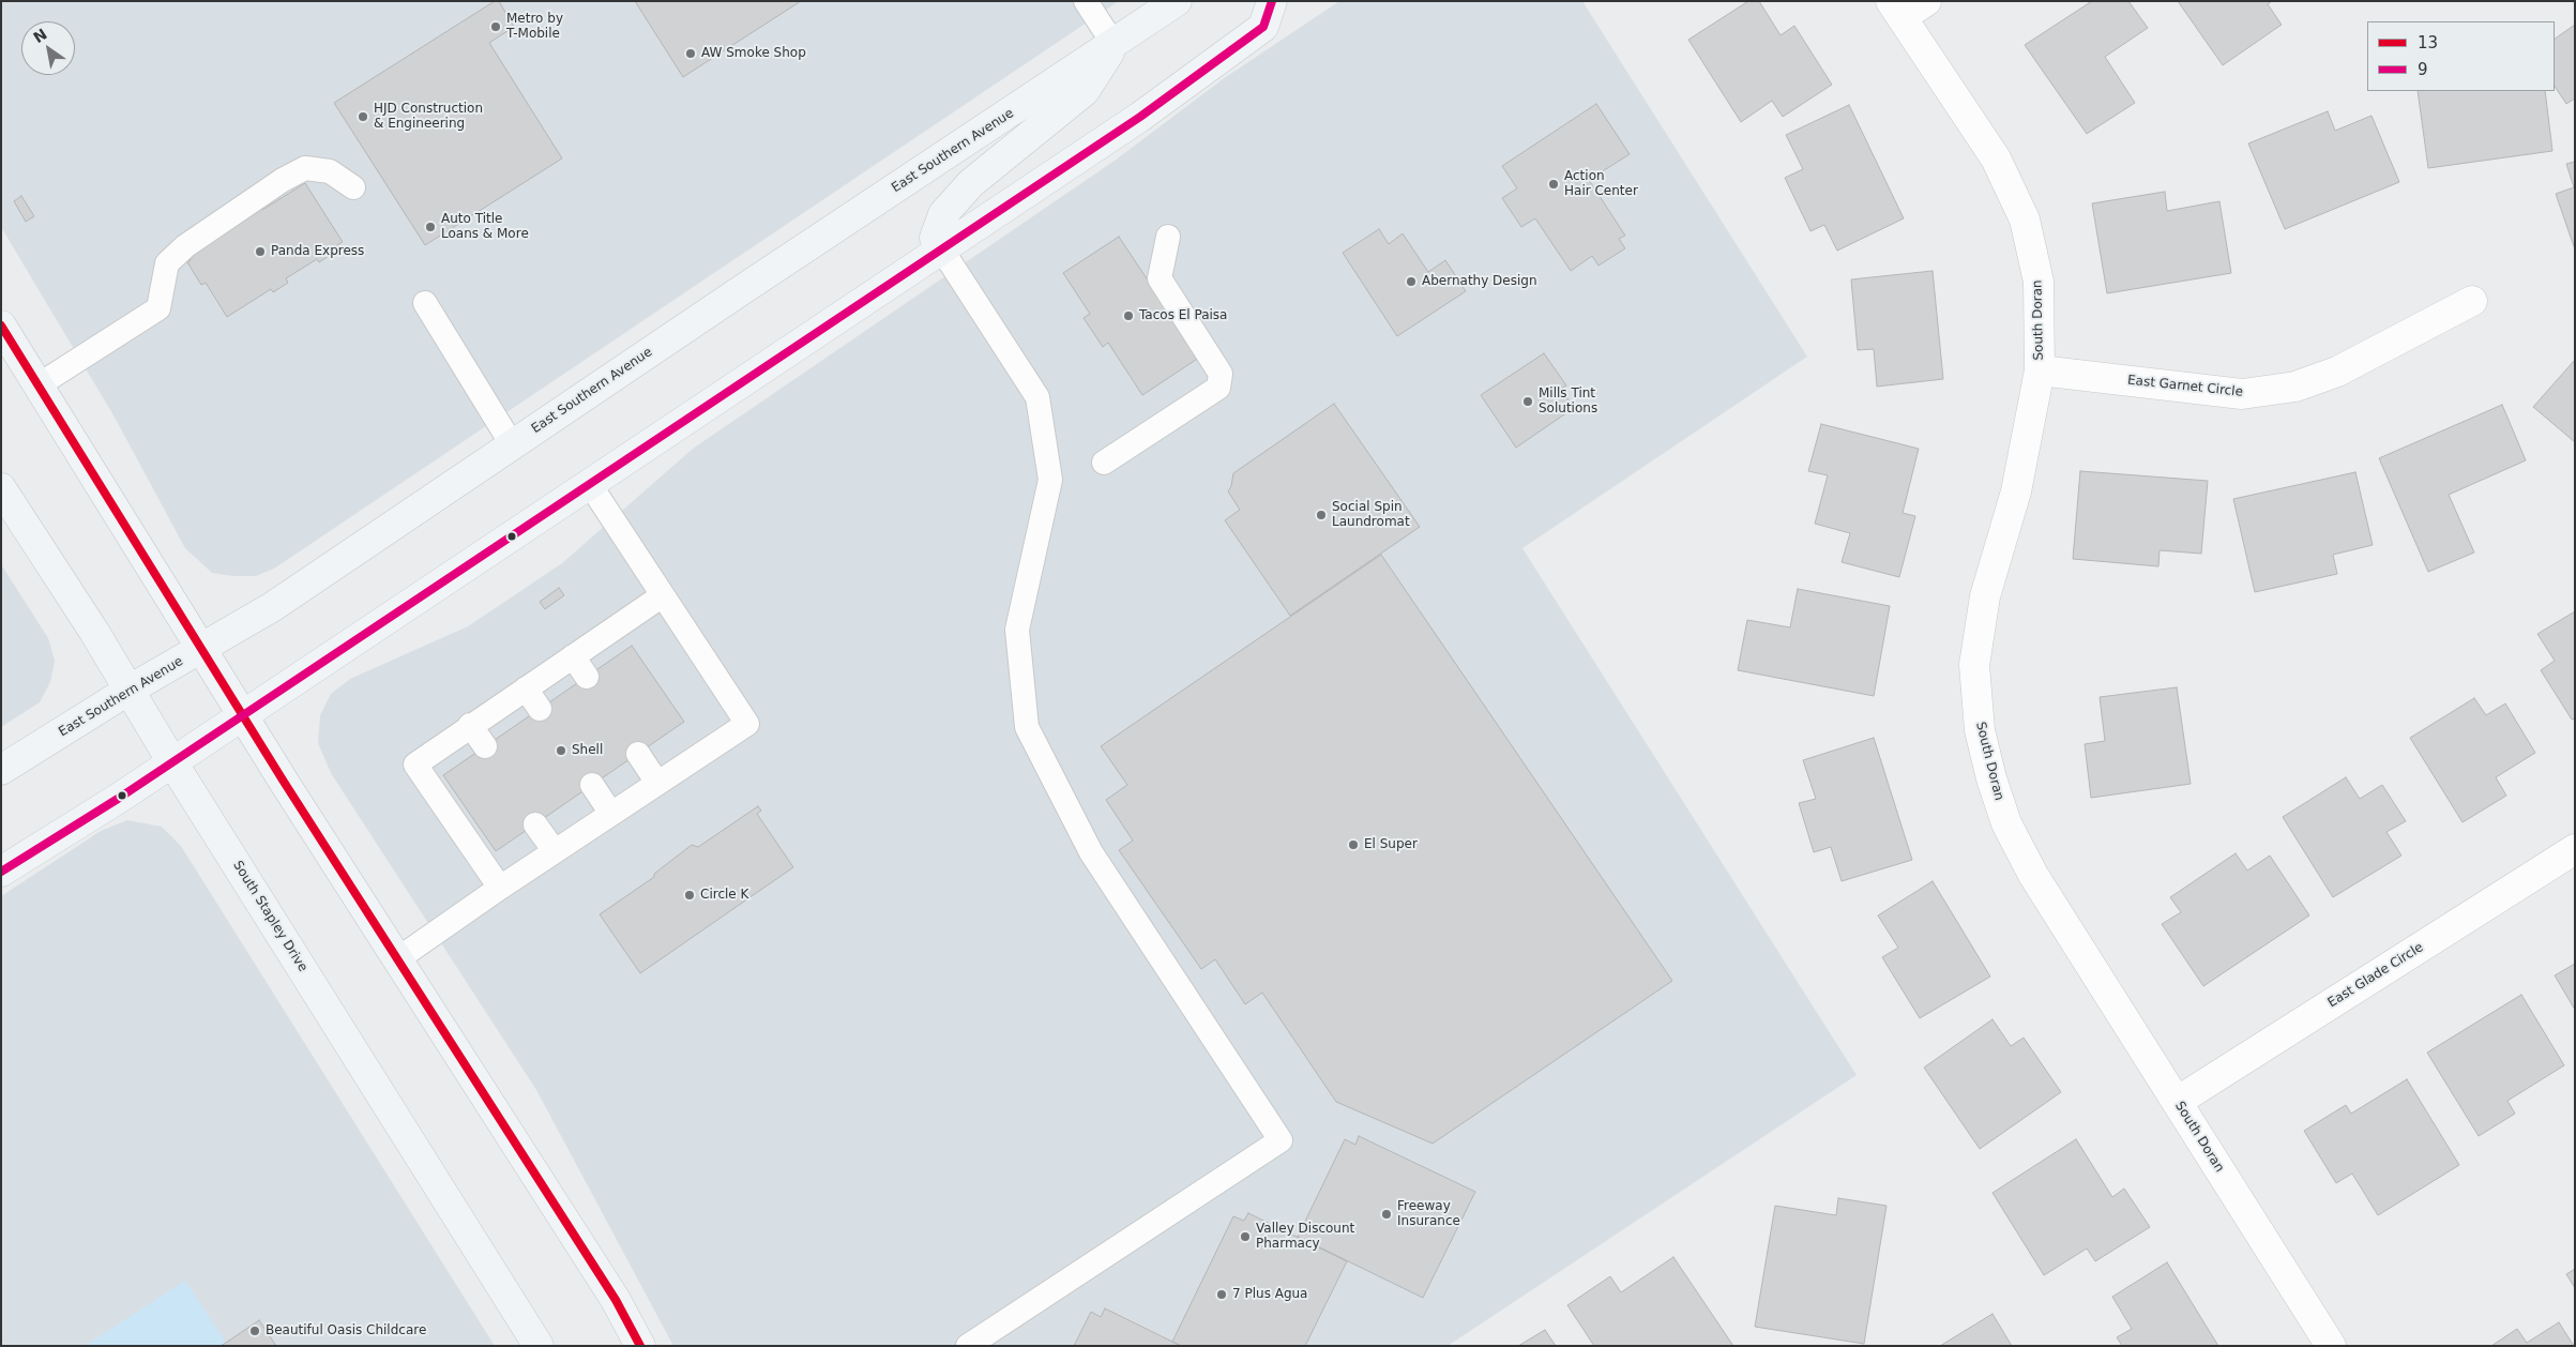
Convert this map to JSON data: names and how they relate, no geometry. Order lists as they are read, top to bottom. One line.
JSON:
{"streets":{"main road":["East Southern Avenue","South Stapley Drive"],"street":["South Doran","East Garnet Circle","East Glade Circle"]},"crossings":[["East Southern Avenue","South Stapley Drive"],["South Doran","East Garnet Circle"],["South Doran","East Glade Circle"]],"places":["Metro by T-Mobile","AW Smoke Shop","HJD Construction & Engineering","Action Hair Center","Auto Title Loans & More","Panda Express","Abernathy Design","Tacos El Paisa","Mills Tint Solutions","Social Spin Laundromat","Shell","El Super","Circle K","Freeway Insurance","Valley Discount Pharmacy","7 Plus Agua","Beautiful Oasis Childcare"],"lines":["transit line 9","transit line 13"],"legend":["13","9"],"north":"top left"}
